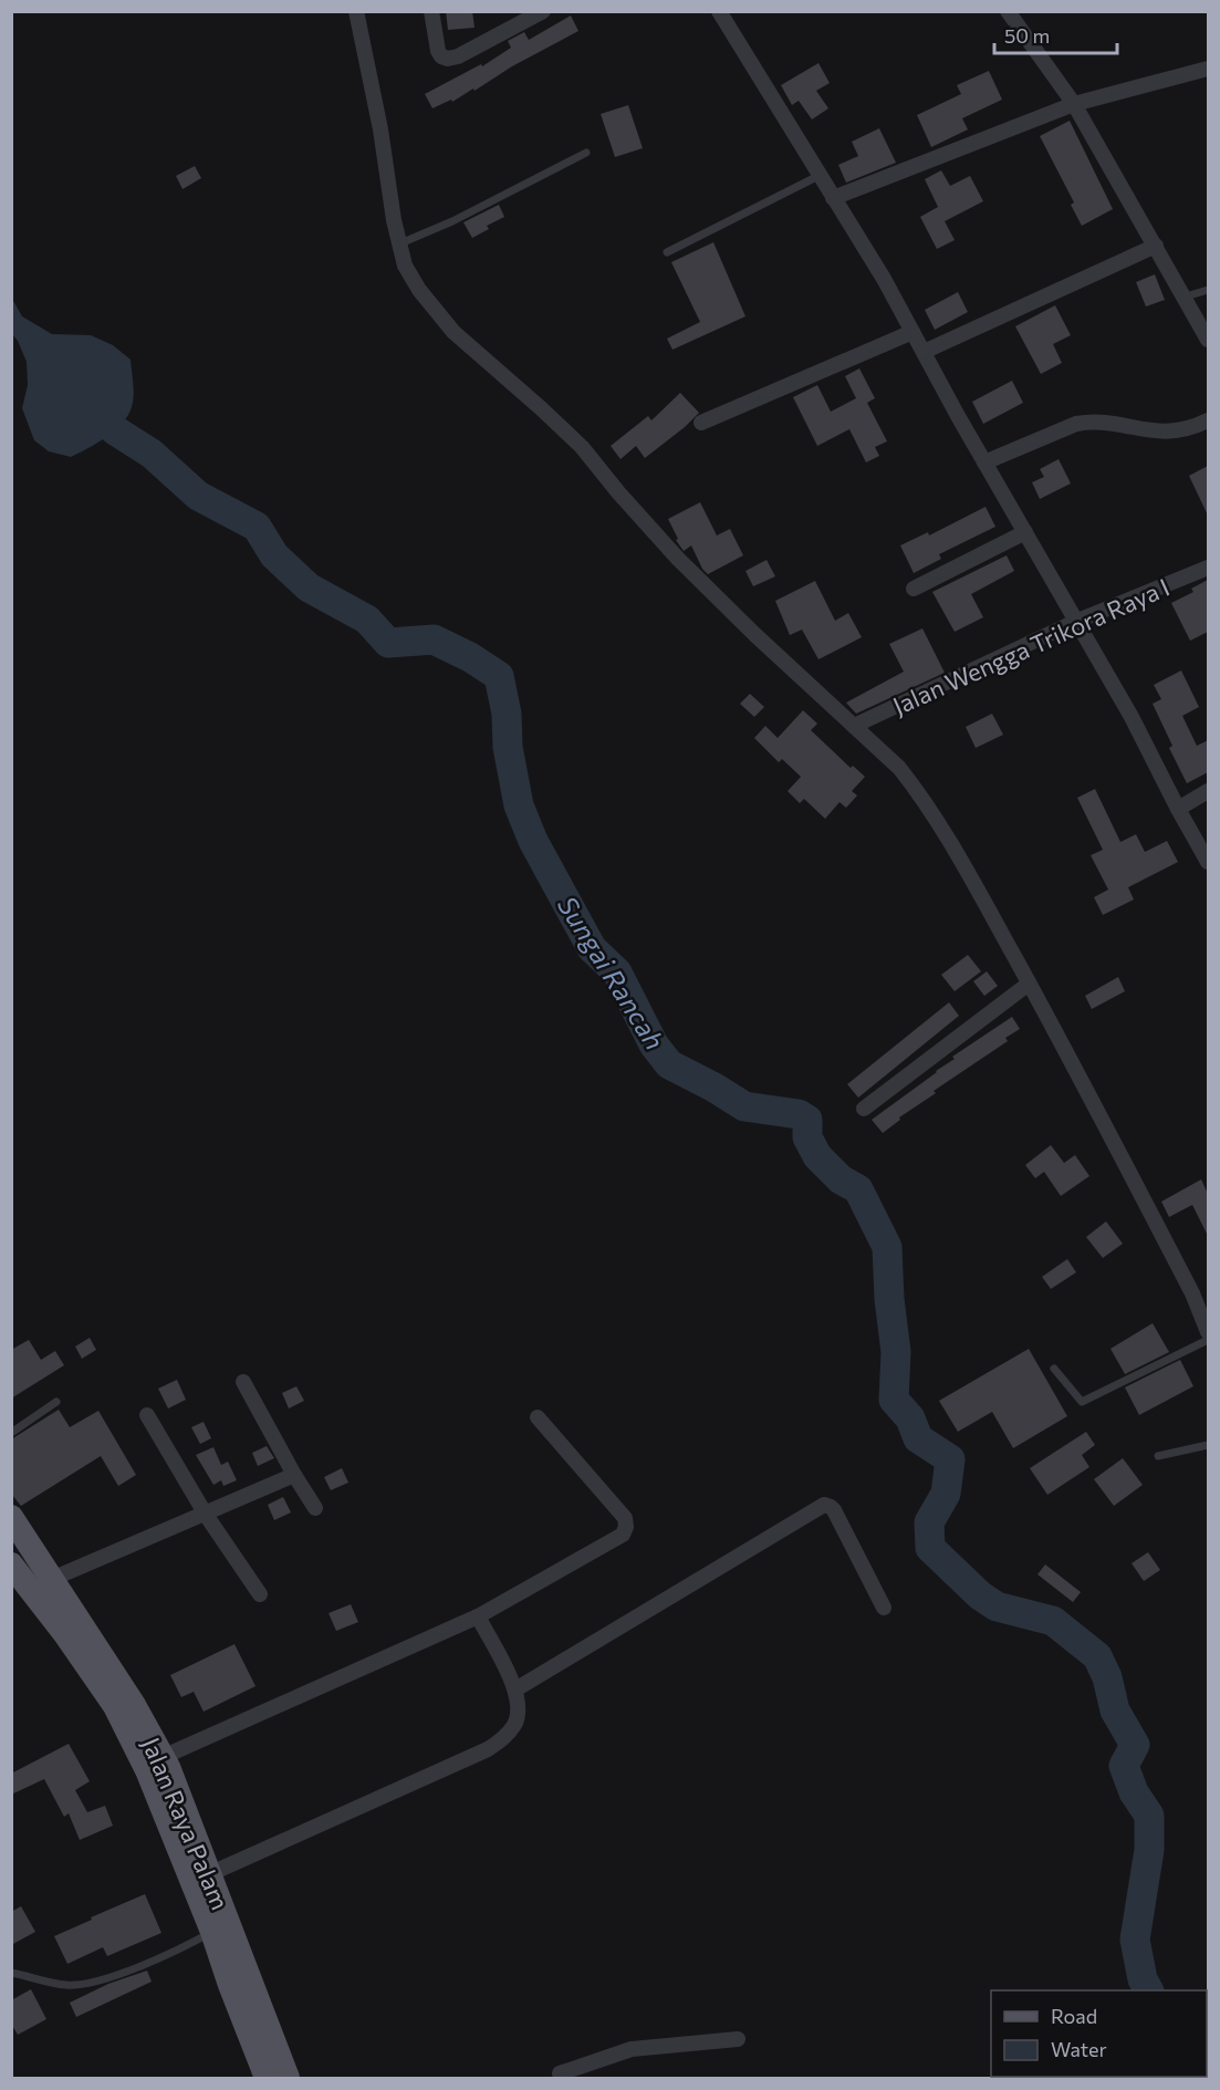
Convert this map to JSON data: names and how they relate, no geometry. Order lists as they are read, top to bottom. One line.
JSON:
{"streets":{"main road":["Jalan Raya Palam"],"street":["Jalan Wengga Trikora Raya I"]},"water":["Sungai Rancah"],"legend":["Road","Water"],"scale_bar":"50 m"}
